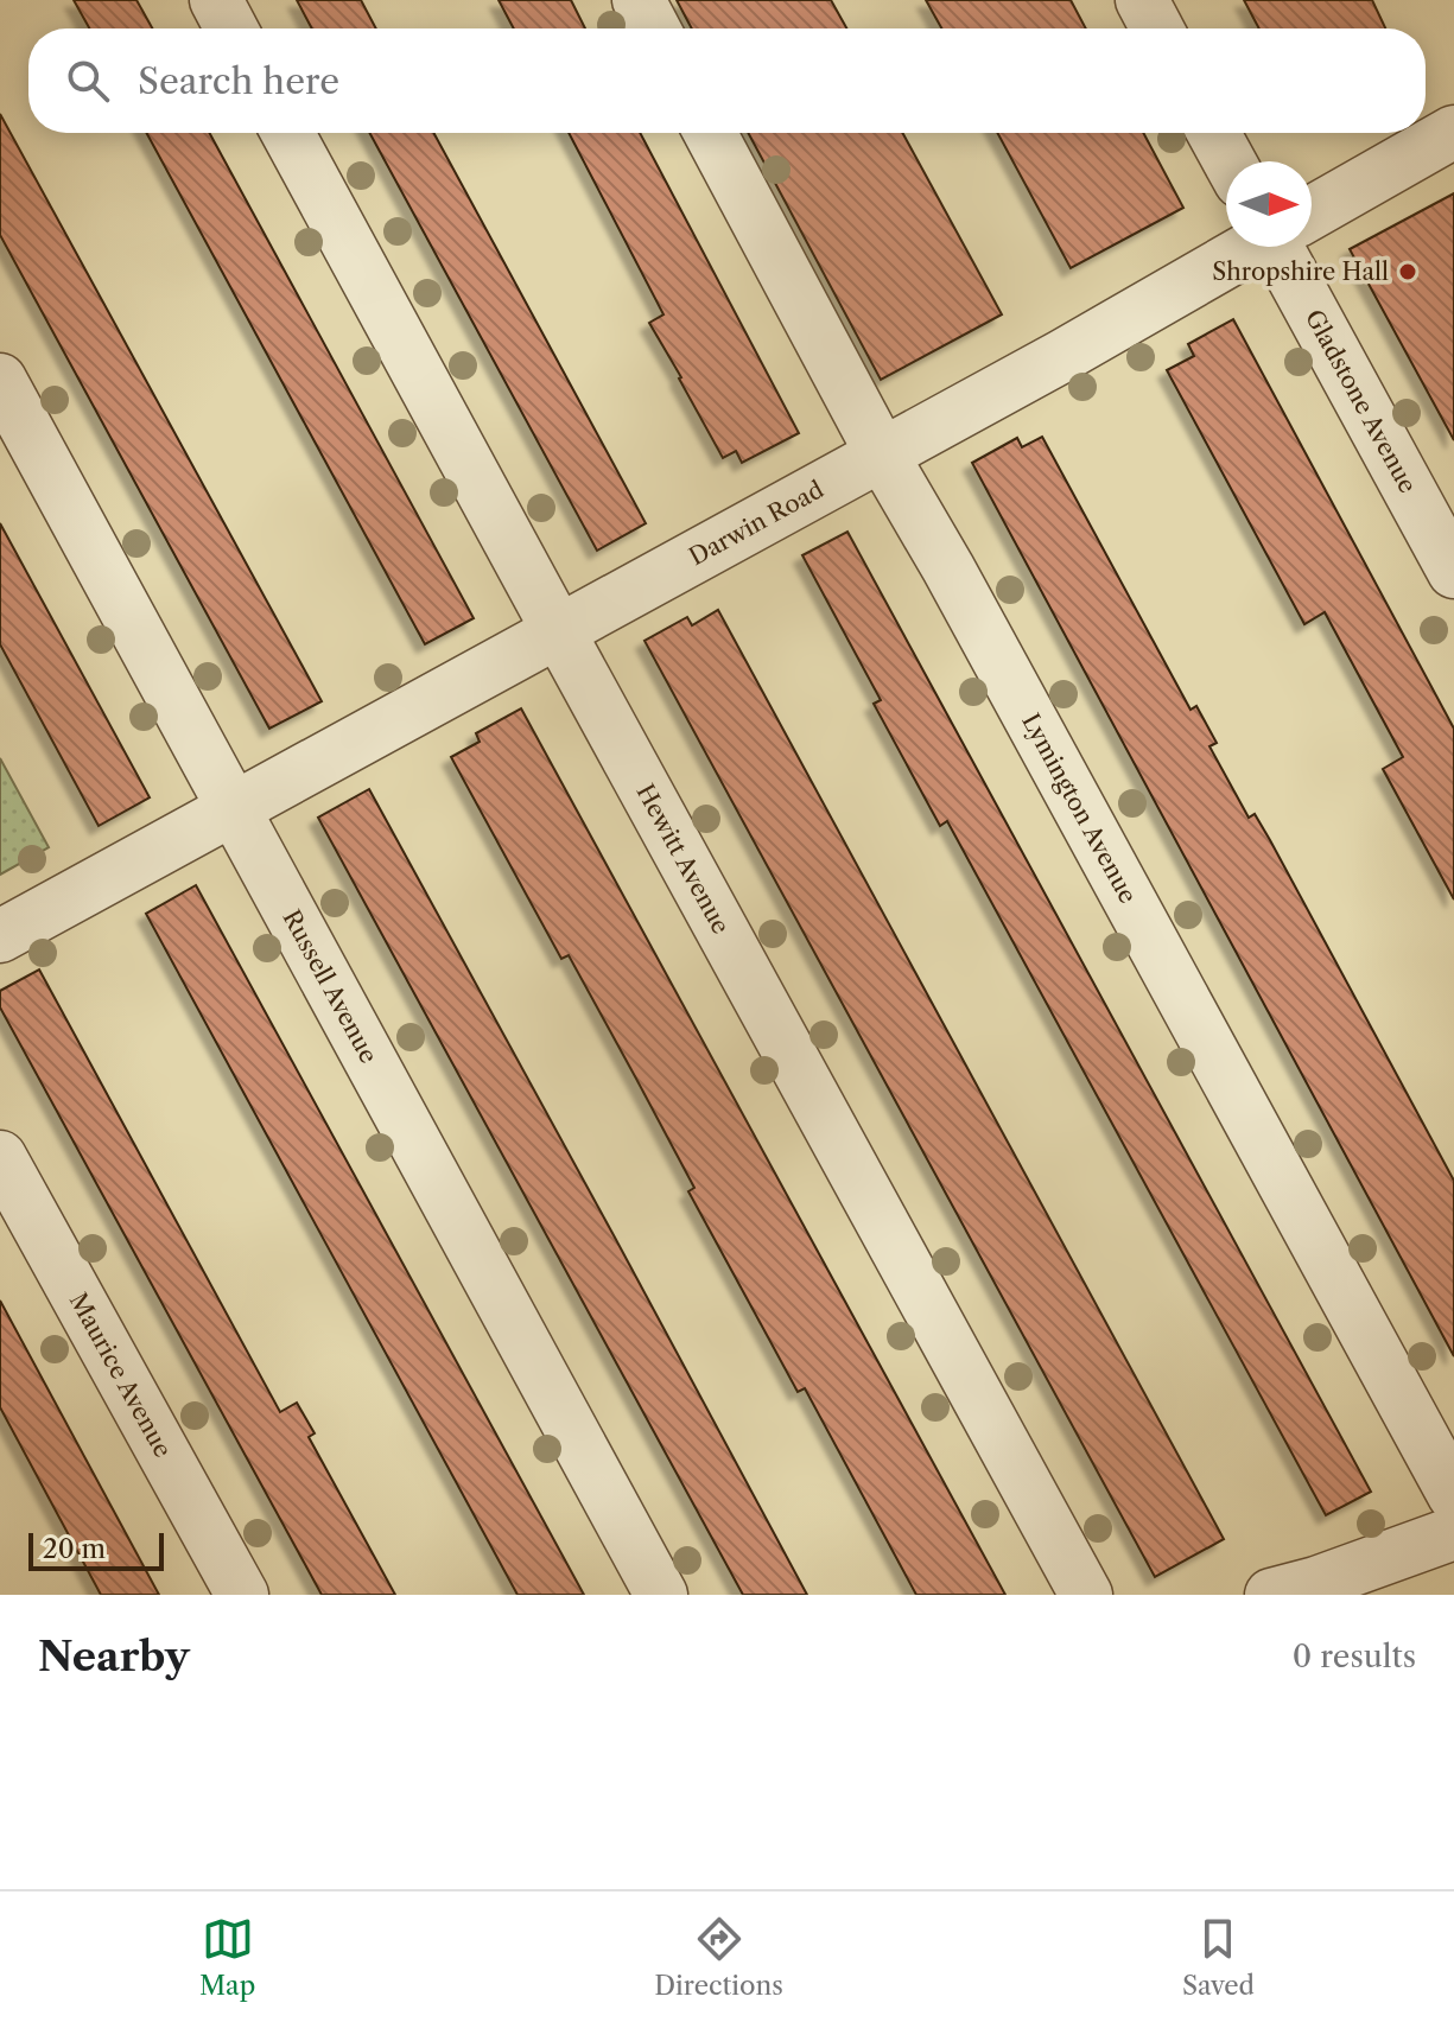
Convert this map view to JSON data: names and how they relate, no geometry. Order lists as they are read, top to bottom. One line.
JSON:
{"streets":{"street":["Gladstone Avenue","Darwin Road","Lymington Avenue","Hewitt Avenue","Russell Avenue","Maurice Avenue"]},"crossings":[["Darwin Road","Lymington Avenue"],["Darwin Road","Hewitt Avenue"],["Darwin Road","Russell Avenue"]],"places":["Shropshire Hall"],"scale_bar":"20 m","north":"right","page":{"search":"Search here","scale":"20 m","heading":["Nearby","0 results"],"nav":["Map","Directions","Saved"]}}
